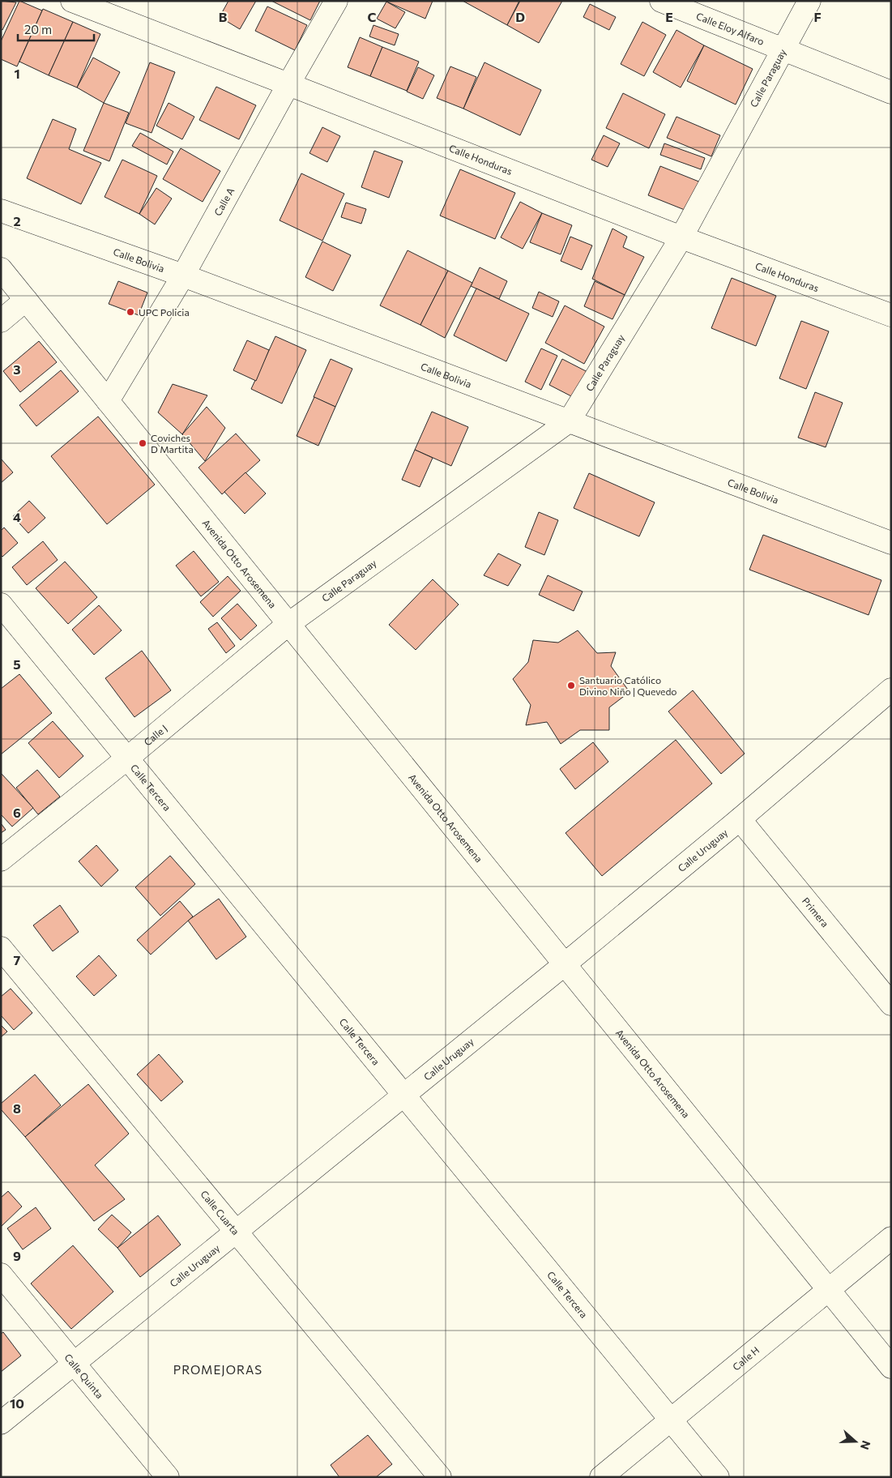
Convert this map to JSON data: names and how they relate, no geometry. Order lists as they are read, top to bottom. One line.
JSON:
{"streets":{"street":["Calle Eloy Alfaro","Calle Paraguay","Calle Honduras","Calle A","Calle Bolivia","Avenida Otto Arosemena","Calle J","Calle Tercera","Calle Uruguay","Primera","Calle Cuarta","Calle H","Calle Quinta"]},"crossings":[["Calle Eloy Alfaro","Calle Paraguay"],["Calle Paraguay","Calle Honduras"],["Calle Paraguay","Calle Bolivia"],["Calle Paraguay","Avenida Otto Arosemena"],["Calle Paraguay","Calle J"],["Calle Honduras","Calle A"],["Calle A","Calle Bolivia"],["Calle A","Avenida Otto Arosemena"],["Avenida Otto Arosemena","Calle J"],["Avenida Otto Arosemena","Calle Uruguay"],["Avenida Otto Arosemena","Calle H"],["Calle J","Calle Tercera"],["Calle Tercera","Calle Uruguay"],["Calle Tercera","Calle H"],["Calle Uruguay","Primera"],["Calle Uruguay","Calle Cuarta"],["Calle Uruguay","Calle Quinta"]],"districts":["PROMEJORAS"],"places":["UPC Policia","Coviches D Martita","Santuario Católico Divino Niño | Quevedo"],"scale_bar":"20 m","north":"right","grid":{"columns":["B","C","D","E","F"],"rows":["1","2","3","4","5","6","7","8","9","10"]}}
